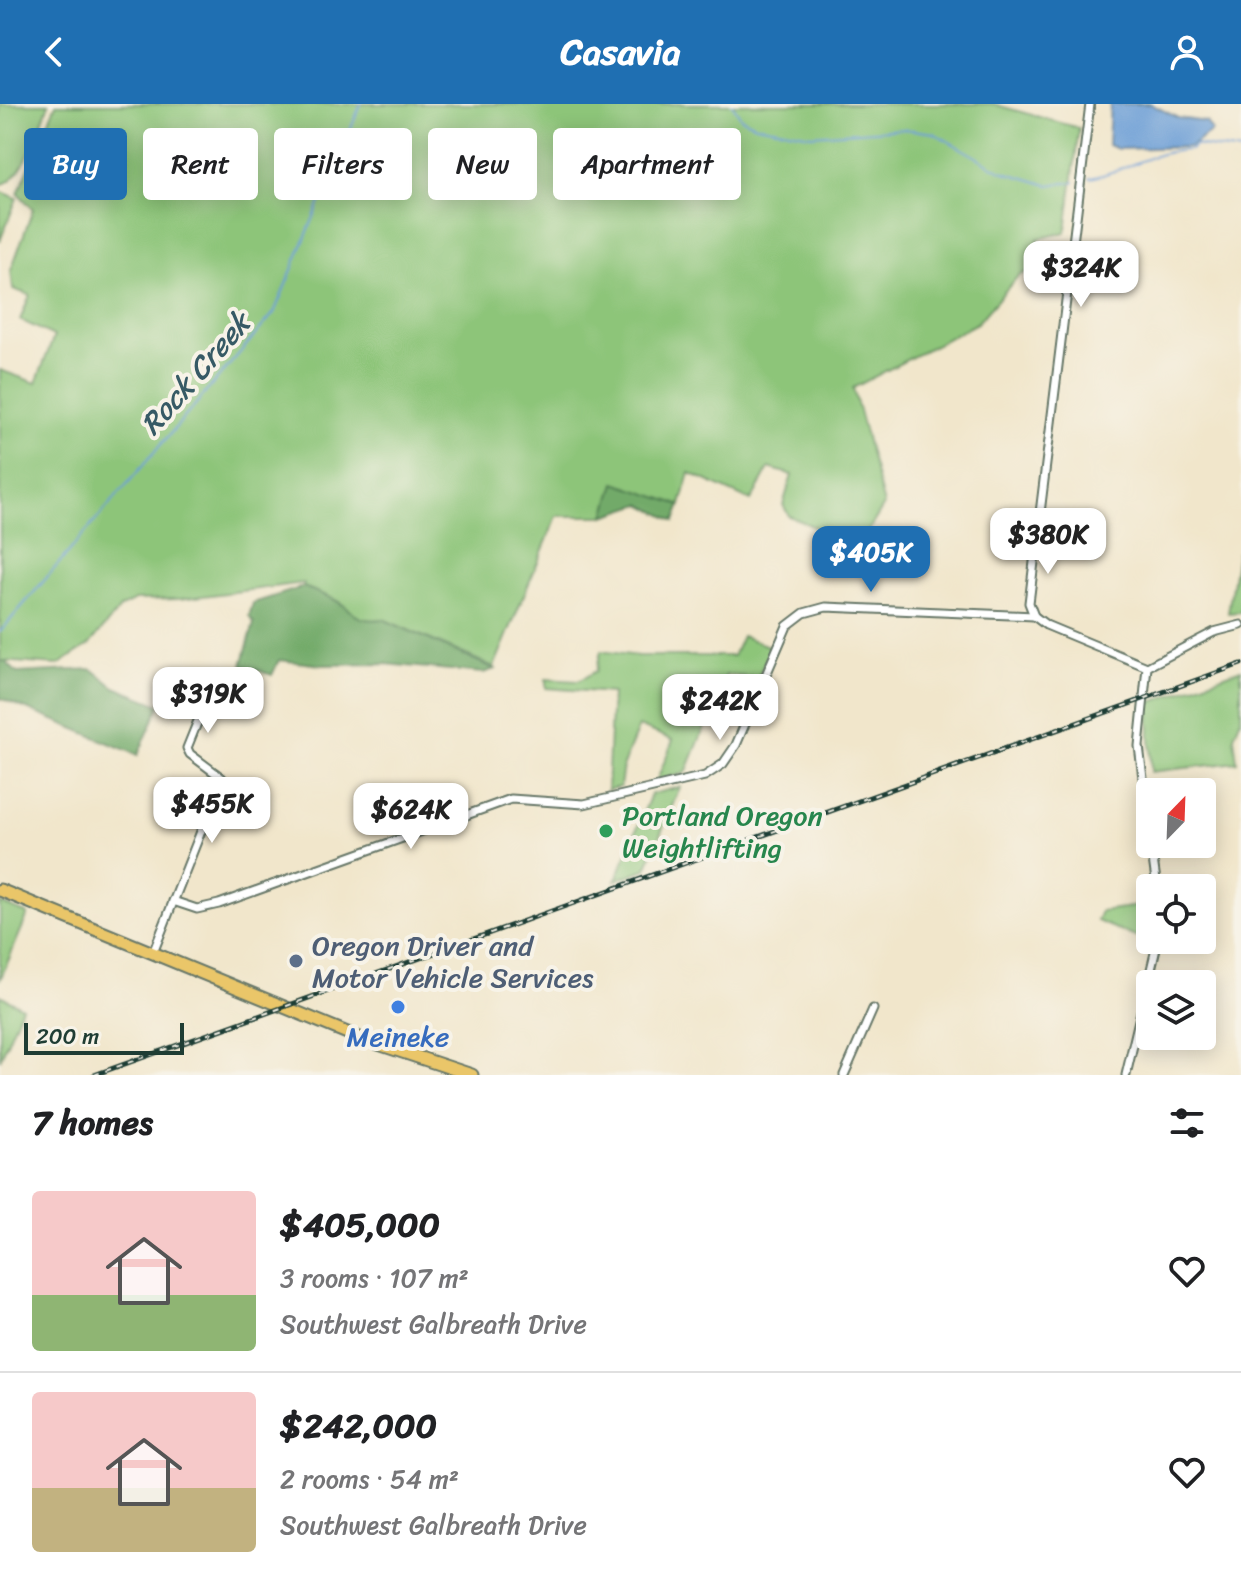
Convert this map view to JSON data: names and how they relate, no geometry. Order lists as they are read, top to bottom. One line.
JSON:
{"water":["Rock Creek"],"places":["Portland Oregon Weightlifting","Oregon Driver and Motor Vehicle Services","Meineke"],"scale_bar":"200 m","north":"top right","page":{"header":"Casavia","chip":["Buy","Rent","Filters","New","Apartment"],"price":["$324K","$380K","$405K","$319K","$242K","$455K","$624K"],"scale":"200 m","heading":"7 homes","list":[{"name":"$405,000","note":"3 rooms · 107 m² · Southwest Galbreath Drive"},{"name":"$242,000","note":"2 rooms · 54 m² · Southwest Galbreath Drive"}]}}
